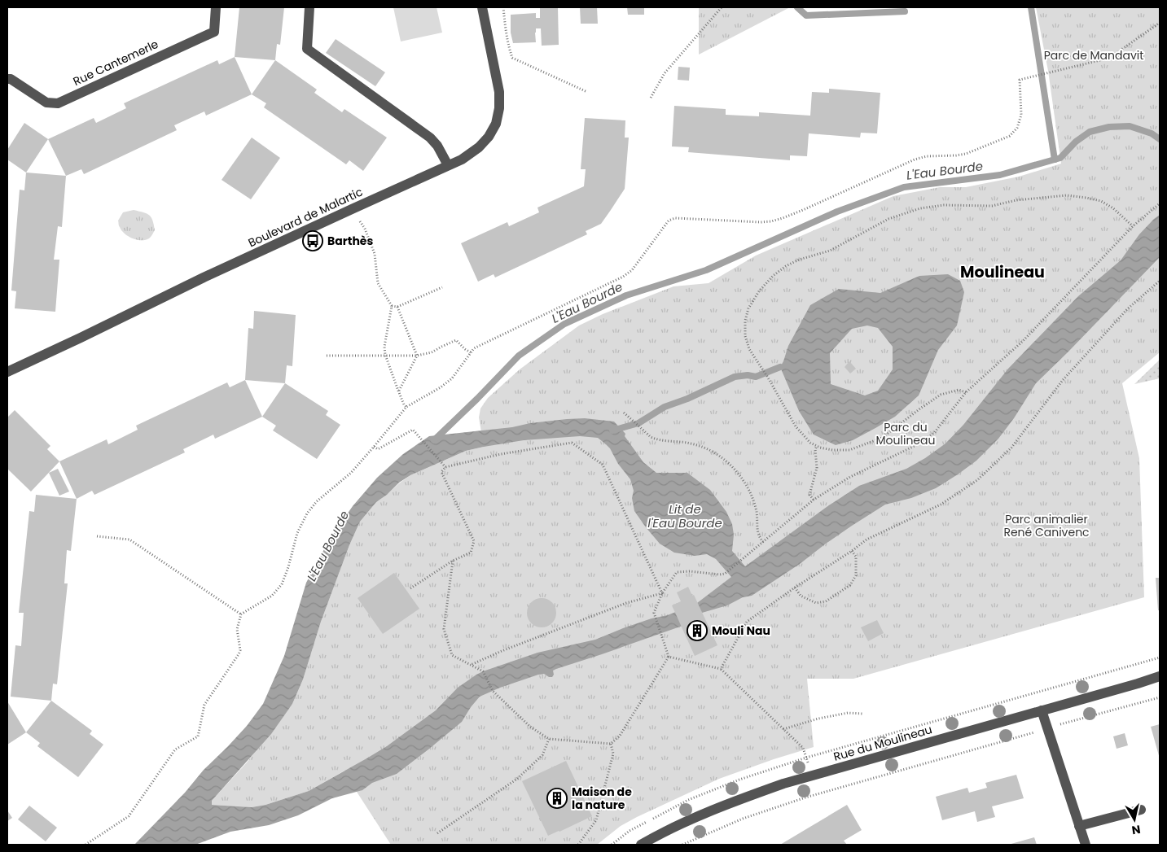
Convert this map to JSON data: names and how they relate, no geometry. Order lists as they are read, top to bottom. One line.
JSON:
{"streets":{"street":["Rue Cantemerle","Boulevard de Malartic","Rue du Moulineau"]},"districts":["Moulineau"],"water":["L'Eau Bourde","Lit de l'Eau Bourde"],"parks":["Parc de Mandavit","Parc du Moulineau","Parc animalier René Canivenc"],"places":{"bus stop":["Barthès"],"building":["Mouli Nau","Maison de la nature"]},"north":"bottom"}
